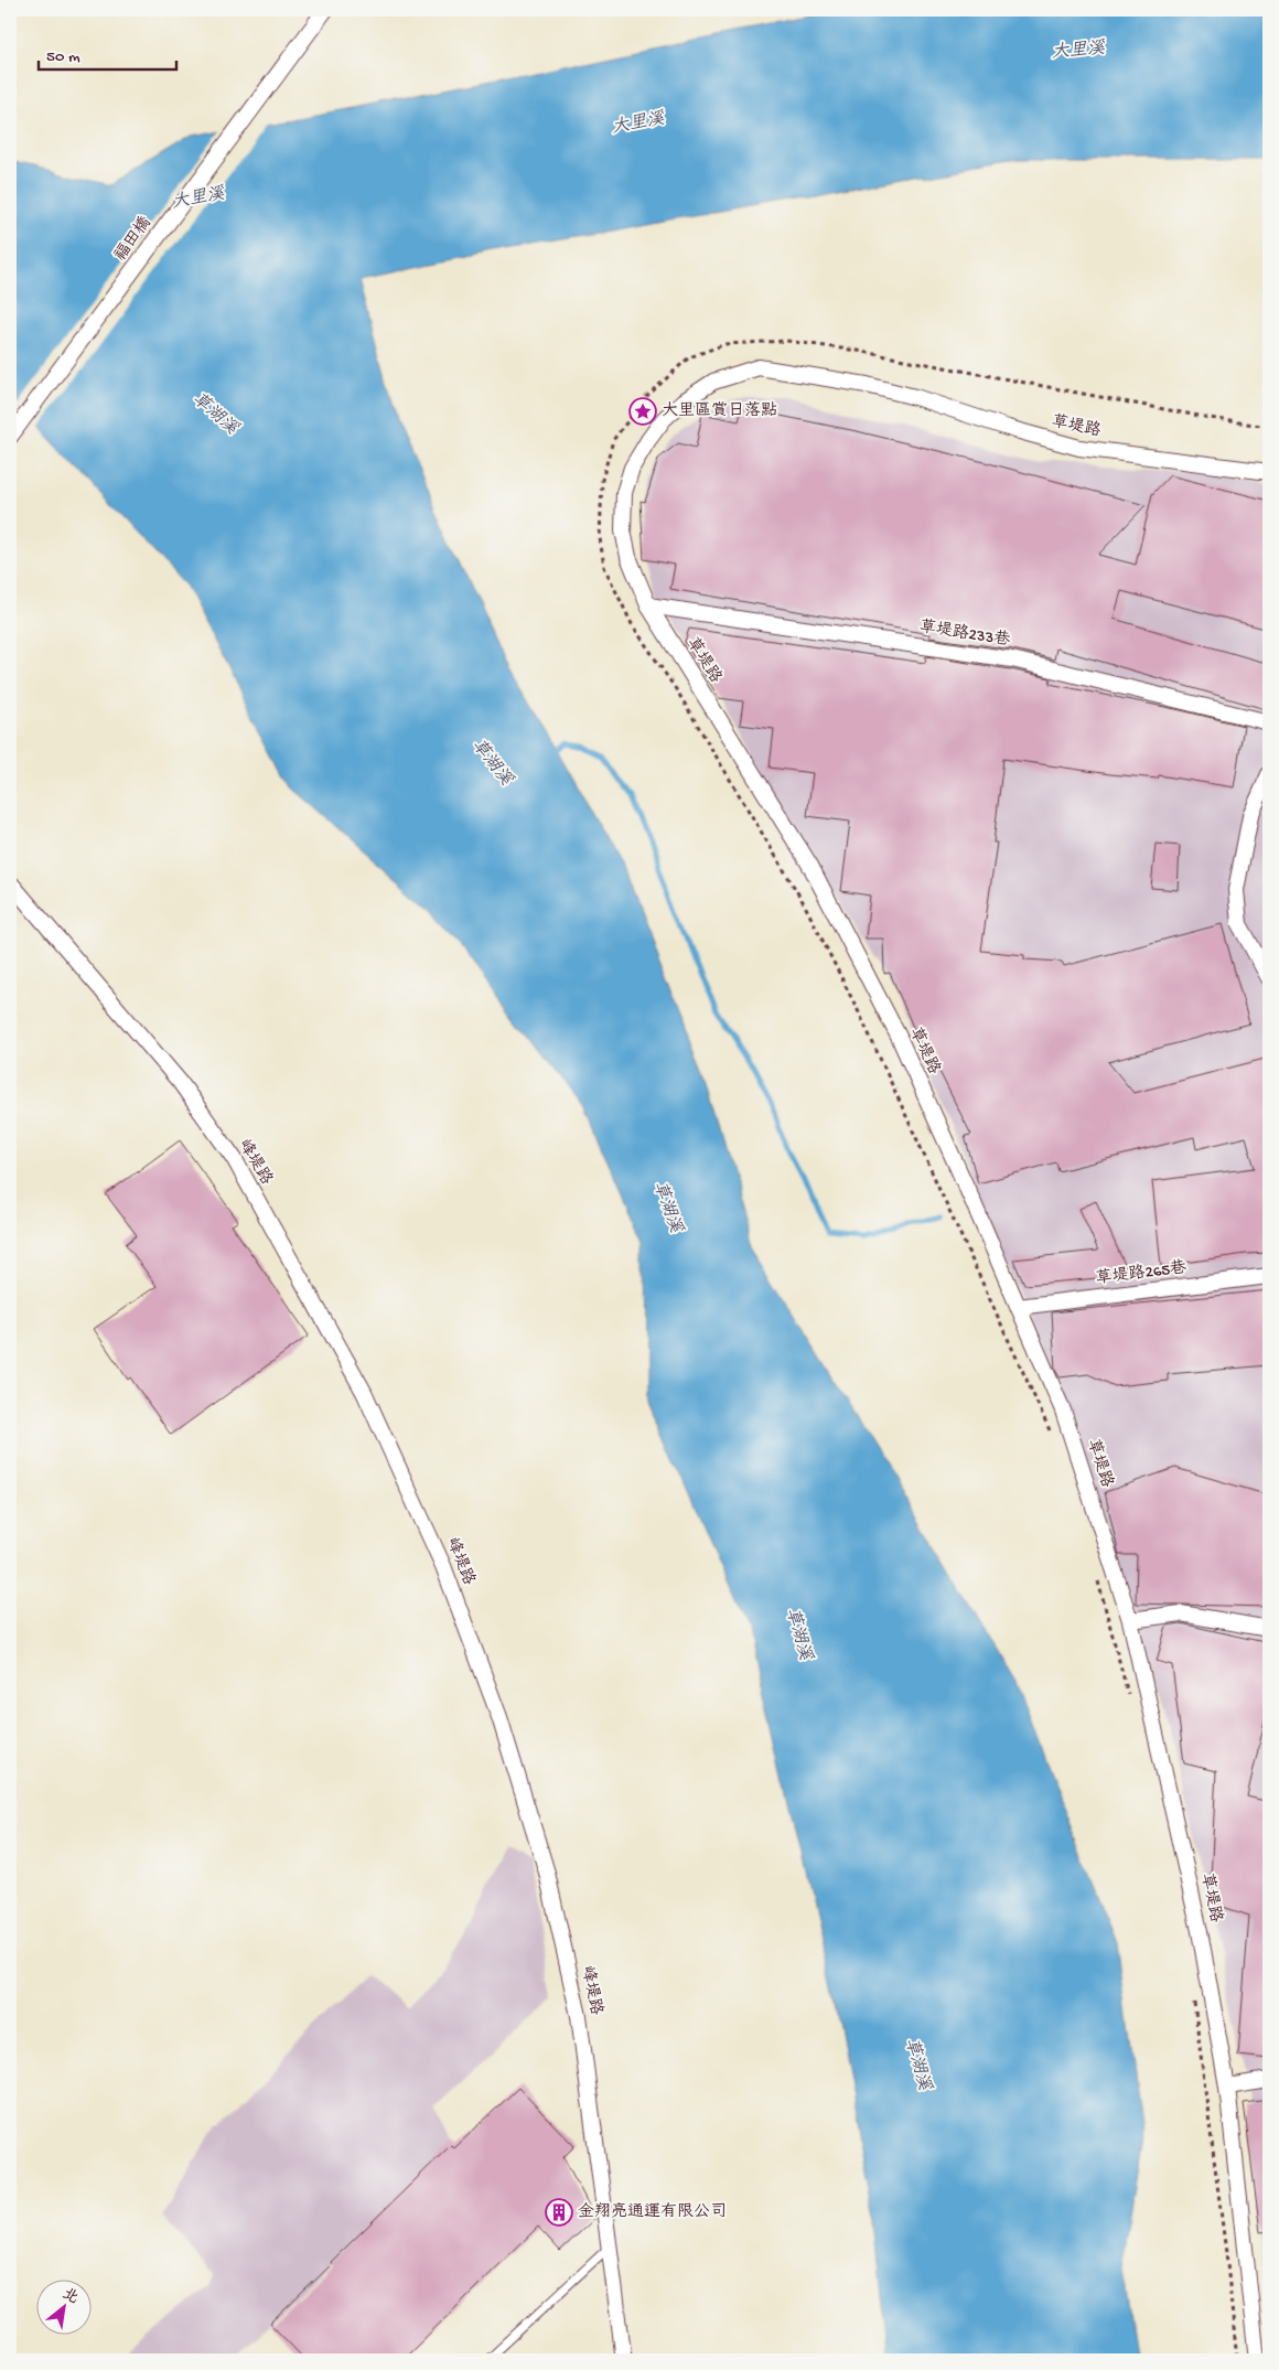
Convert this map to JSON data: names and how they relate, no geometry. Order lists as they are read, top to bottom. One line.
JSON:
{"streets":{"street":["福田橋","草堤路","草堤路233巷","峰堤路","草堤路265巷"]},"crossings":[["草堤路","草堤路233巷"],["草堤路","草堤路265巷"]],"water":["大里溪","草湖溪"],"places":{"place":["大里區賞日落點"],"building":["金翔亮通運有限公司"]},"scale_bar":"50 m","north":"top right"}
